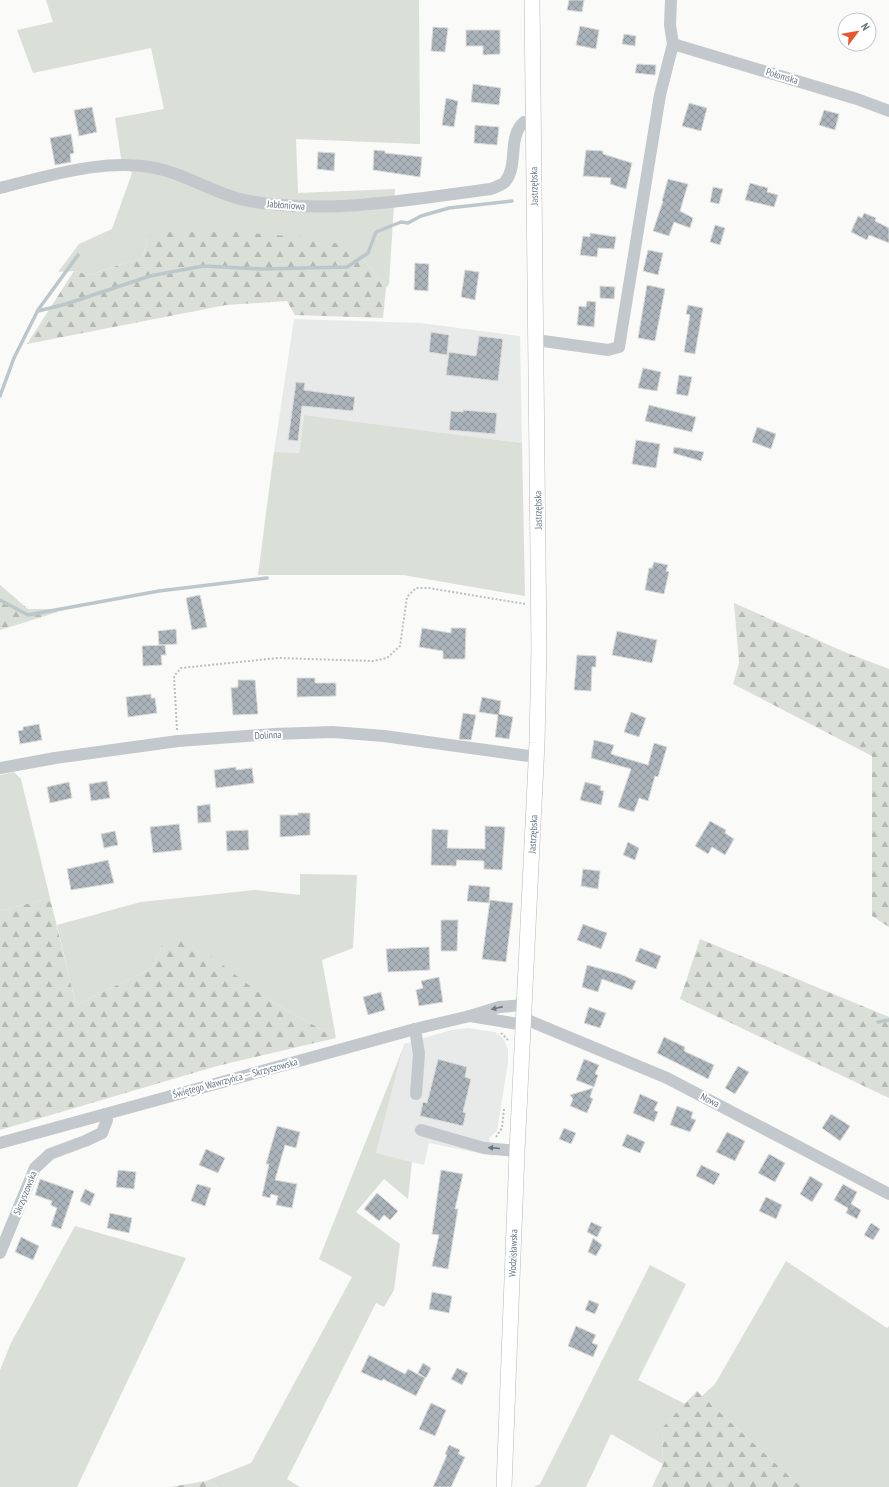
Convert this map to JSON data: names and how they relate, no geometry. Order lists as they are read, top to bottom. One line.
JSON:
{"streets":{"main road":["Jastrzębska","Wodzisławska"],"street":["Połomska","Jabłoniowa","Dolinna","Świętego Wawrzyńca — Skrzyszowska","Nowa","Skrzyszowska"]},"crossings":[["Jastrzębska","Jabłoniowa"],["Jastrzębska","Dolinna"],["Jastrzębska","Świętego Wawrzyńca — Skrzyszowska"],["Jastrzębska","Nowa"],["Jastrzębska","Wodzisławska"],["Świętego Wawrzyńca — Skrzyszowska","Nowa"],["Świętego Wawrzyńca — Skrzyszowska","Skrzyszowska"],["Świętego Wawrzyńca — Skrzyszowska","Wodzisławska"],["Nowa","Wodzisławska"]],"north":"top right"}
